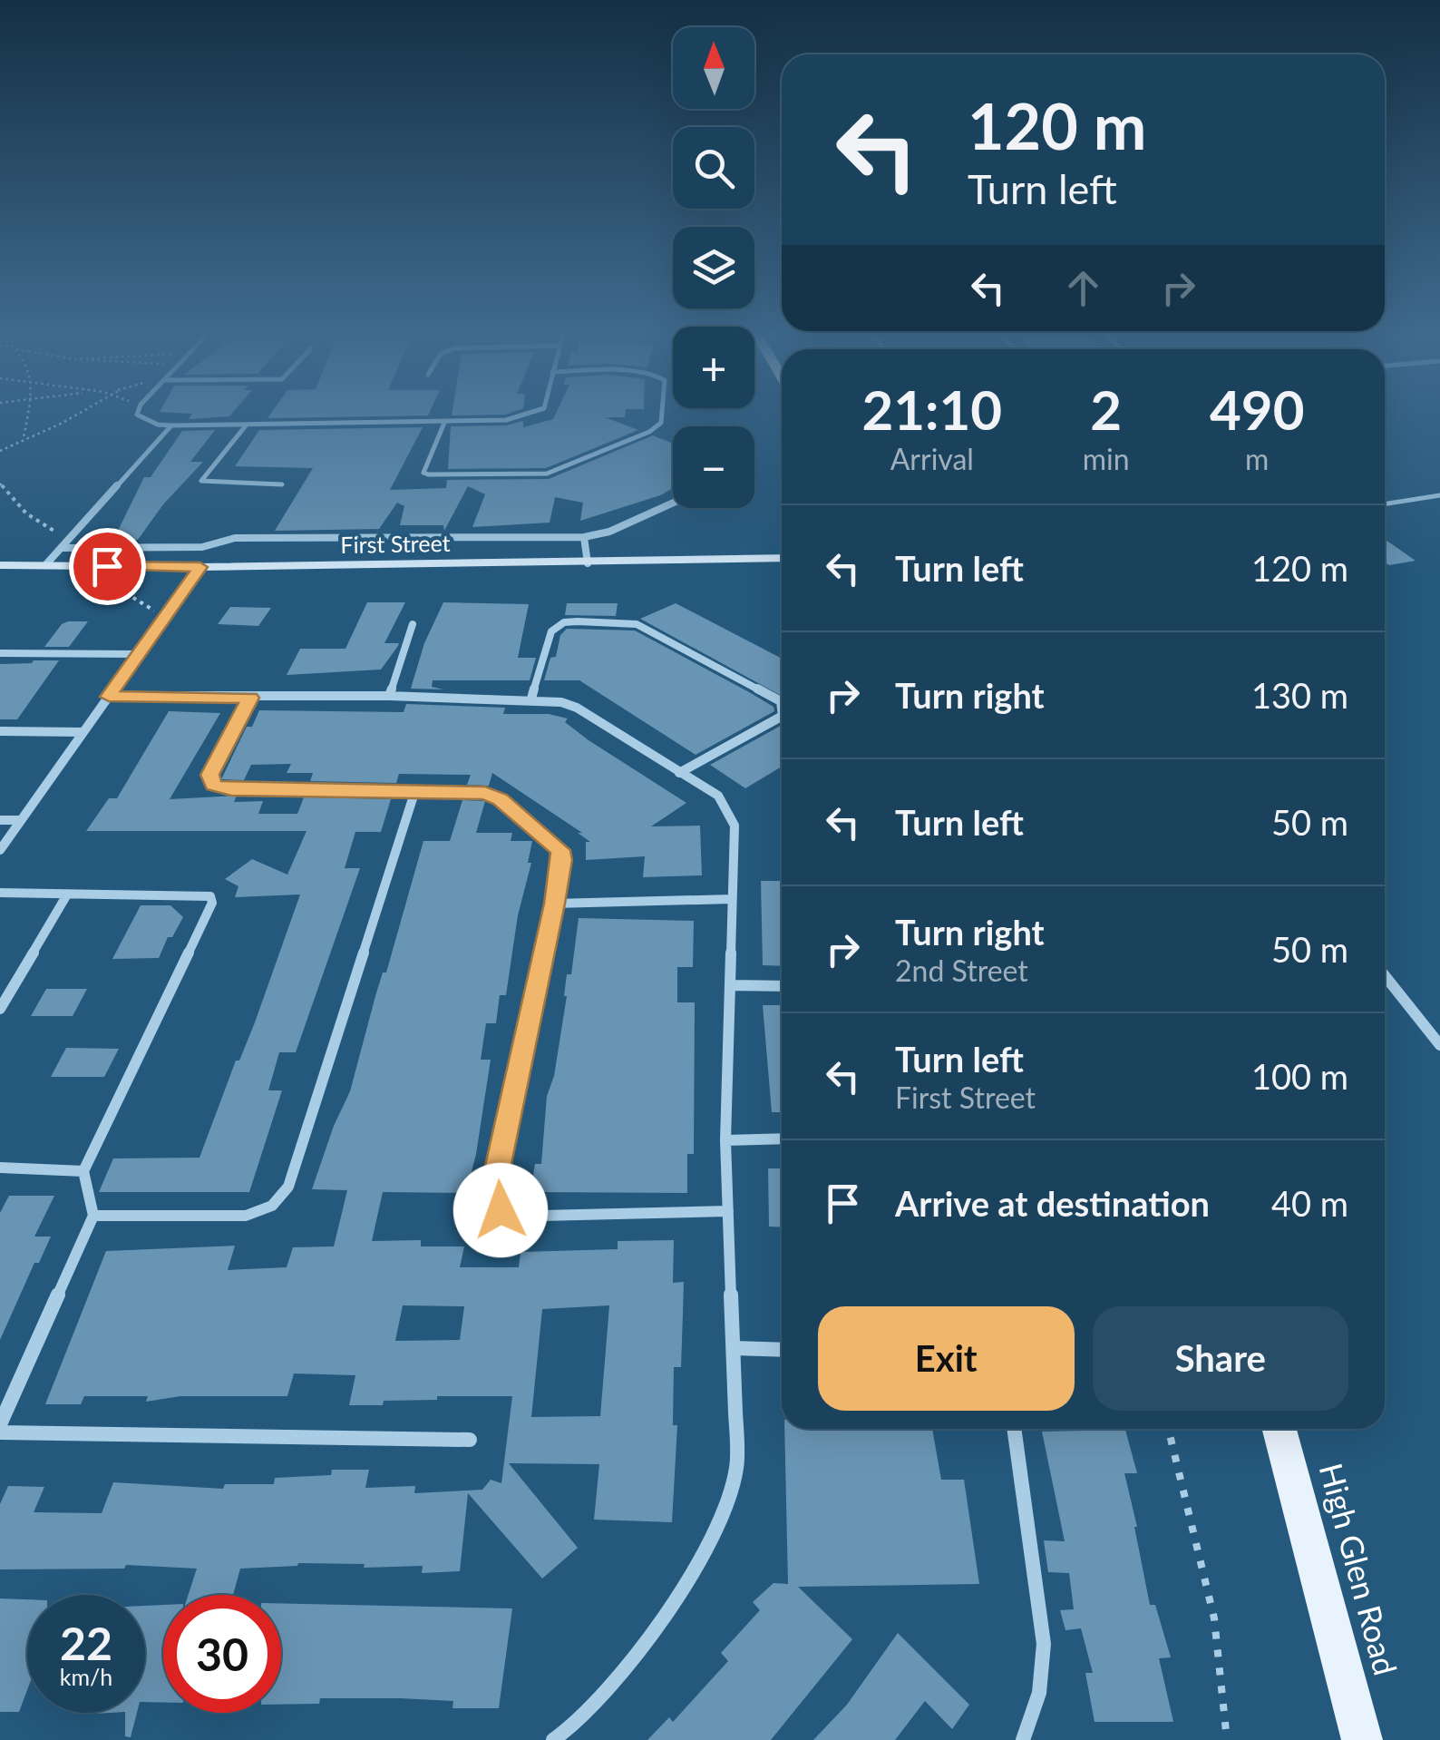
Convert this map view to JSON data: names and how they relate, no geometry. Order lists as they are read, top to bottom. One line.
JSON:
{"streets":{"main road":["High Glen Road"],"street":["First Street"]},"north":"top","page":{"map_buttons":["+","−"],"turn":["120 m","Turn left"],"eta":["21:10","Arrival","2","min","490","m"],"list":[{"name":"Turn left","value":"120 m"},{"name":"Turn right","value":"130 m"},{"name":"Turn left","value":"50 m"},{"name":"Turn right","note":"2nd Street","value":"50 m"},{"name":"Turn left","note":"First Street","value":"100 m"},{"name":"Arrive at destination","value":"40 m"}],"buttons":["Exit","Share"],"speed":"22 km/h","limit":"30"}}
